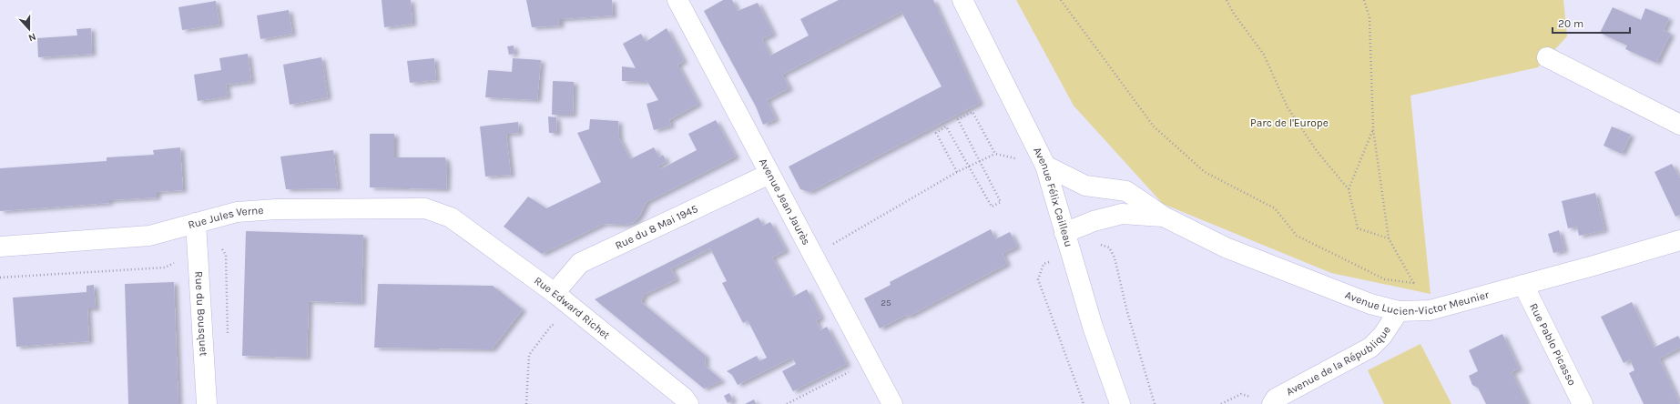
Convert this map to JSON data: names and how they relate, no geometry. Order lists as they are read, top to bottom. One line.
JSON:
{"streets":{"street":["Avenue Félix Cailleau","Avenue Jean Jaurès","Rue Jules Verne","Rue du 8 Mai 1945","Avenue Lucien-Victor Meunier","Rue Edward Richet","Rue du Bousquet","Rue Pablo Picasso","Avenue de la République"]},"crossings":[["Avenue Félix Cailleau","Avenue Lucien-Victor Meunier"],["Avenue Jean Jaurès","Rue du 8 Mai 1945"],["Rue Jules Verne","Rue Edward Richet"],["Rue Jules Verne","Rue du Bousquet"],["Rue du 8 Mai 1945","Rue Edward Richet"],["Avenue Lucien-Victor Meunier","Rue Pablo Picasso"],["Avenue Lucien-Victor Meunier","Avenue de la République"]],"parks":["Parc de l'Europe"],"house_numbers":["25"],"scale_bar":"20 m","north":"bottom"}
